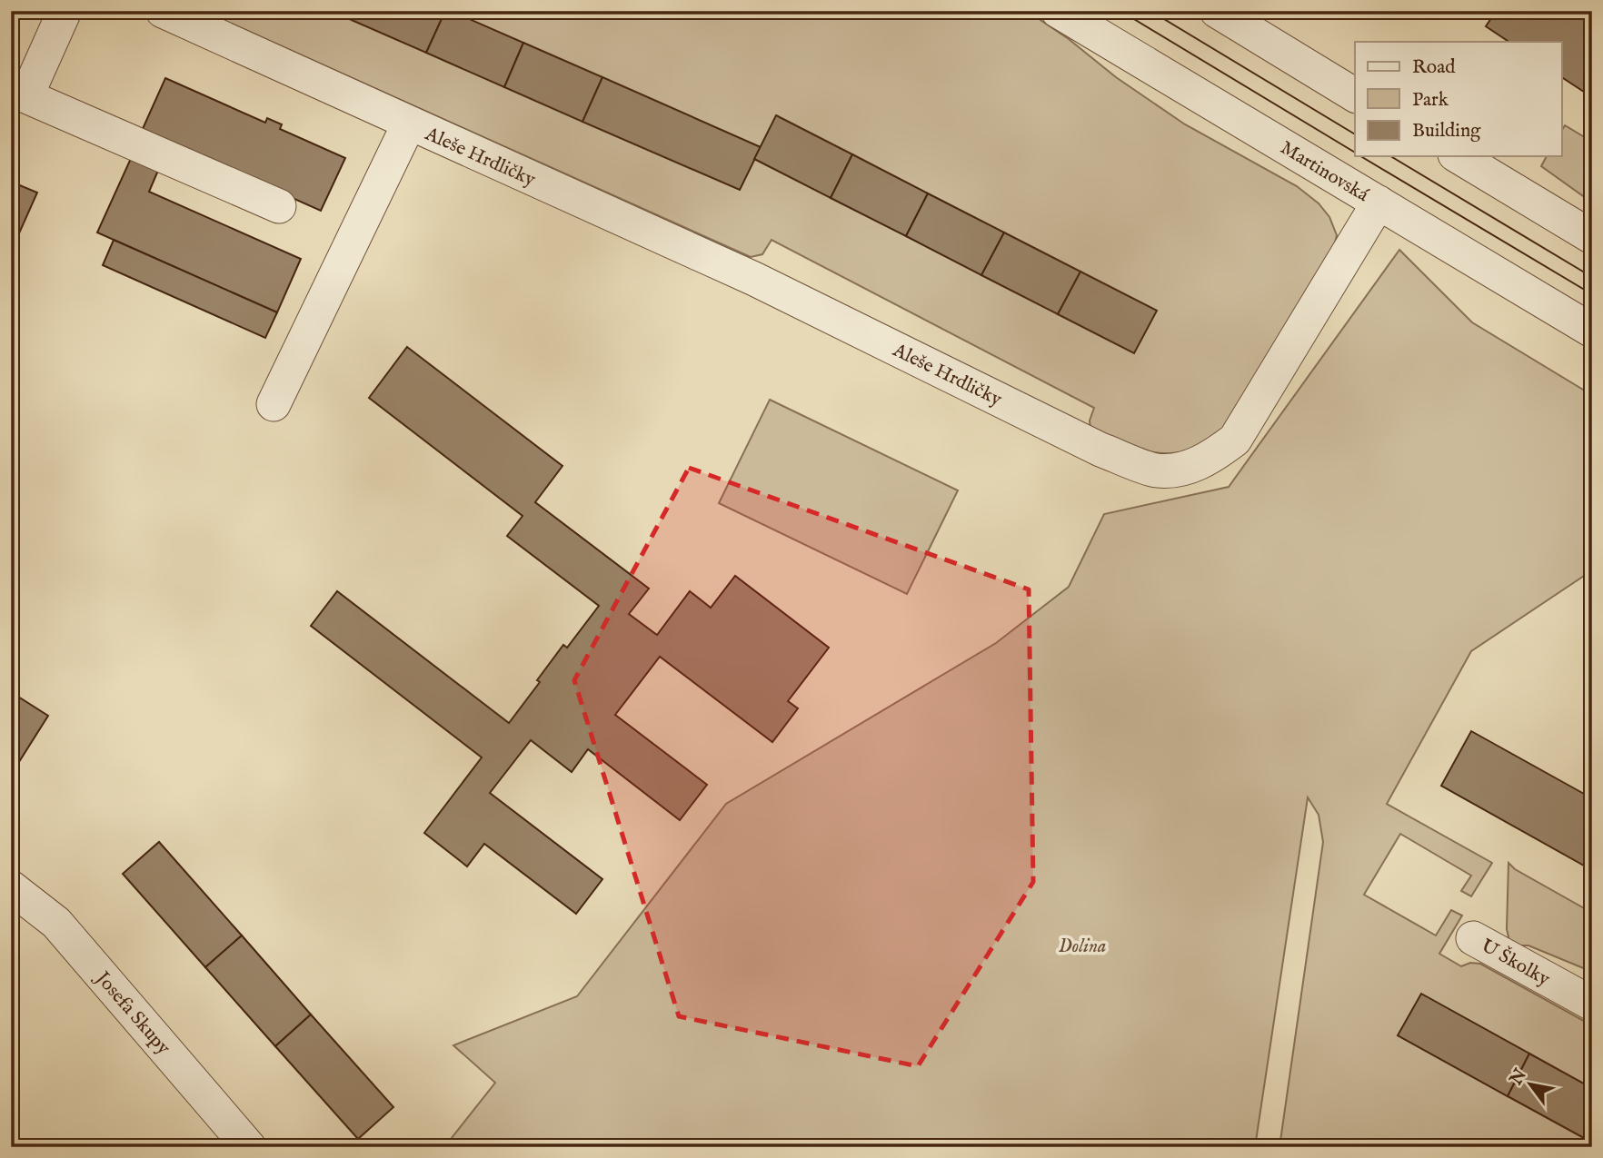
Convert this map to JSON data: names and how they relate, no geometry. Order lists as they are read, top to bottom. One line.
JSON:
{"streets":{"street":["Aleše Hrdličky","Martinovská","U Školky","Josefa Skupy"]},"crossings":[["Aleše Hrdličky","Martinovská"]],"parks":["Dolina"],"legend":["Road","Park","Building"],"north":"top left"}
